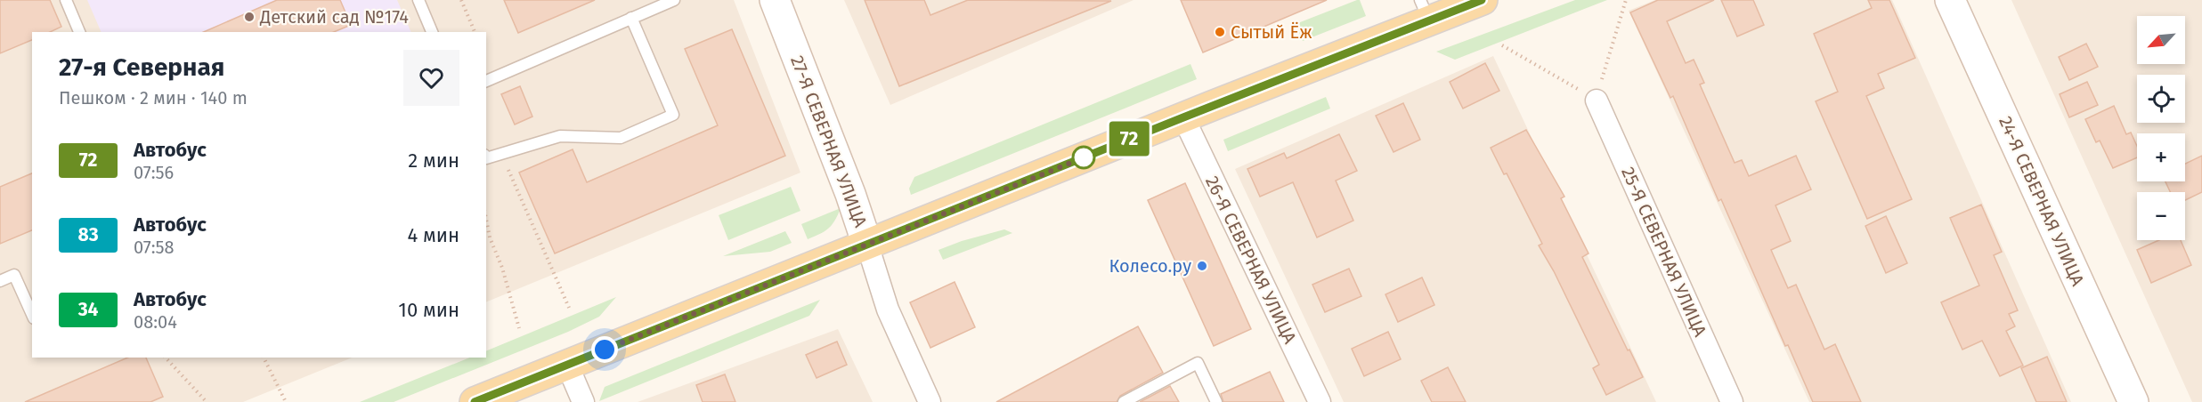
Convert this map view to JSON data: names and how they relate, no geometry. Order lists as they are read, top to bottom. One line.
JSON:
{"streets":{"main road":["27-Я СЕВЕРНАЯ УЛИЦА","24-Я СЕВЕРНАЯ УЛИЦА"],"street":["25-Я СЕВЕРНАЯ УЛИЦА","26-Я СЕВЕРНАЯ УЛИЦА"]},"places":["Детский сад №174","Сытый Ёж","Колесо.ру"],"lines":["bus line 72"],"north":"bottom left","page":{"on_map":"72","map_buttons":["+","−"],"heading":["27-я Северная","Пешком · 2 мин · 140 m"],"list":[{"mark":"72","name":"Автобус","note":"07:56","value":"2 мин"},{"mark":"83","name":"Автобус","note":"07:58","value":"4 мин"},{"mark":"34","name":"Автобус","note":"08:04","value":"10 мин"}]}}
